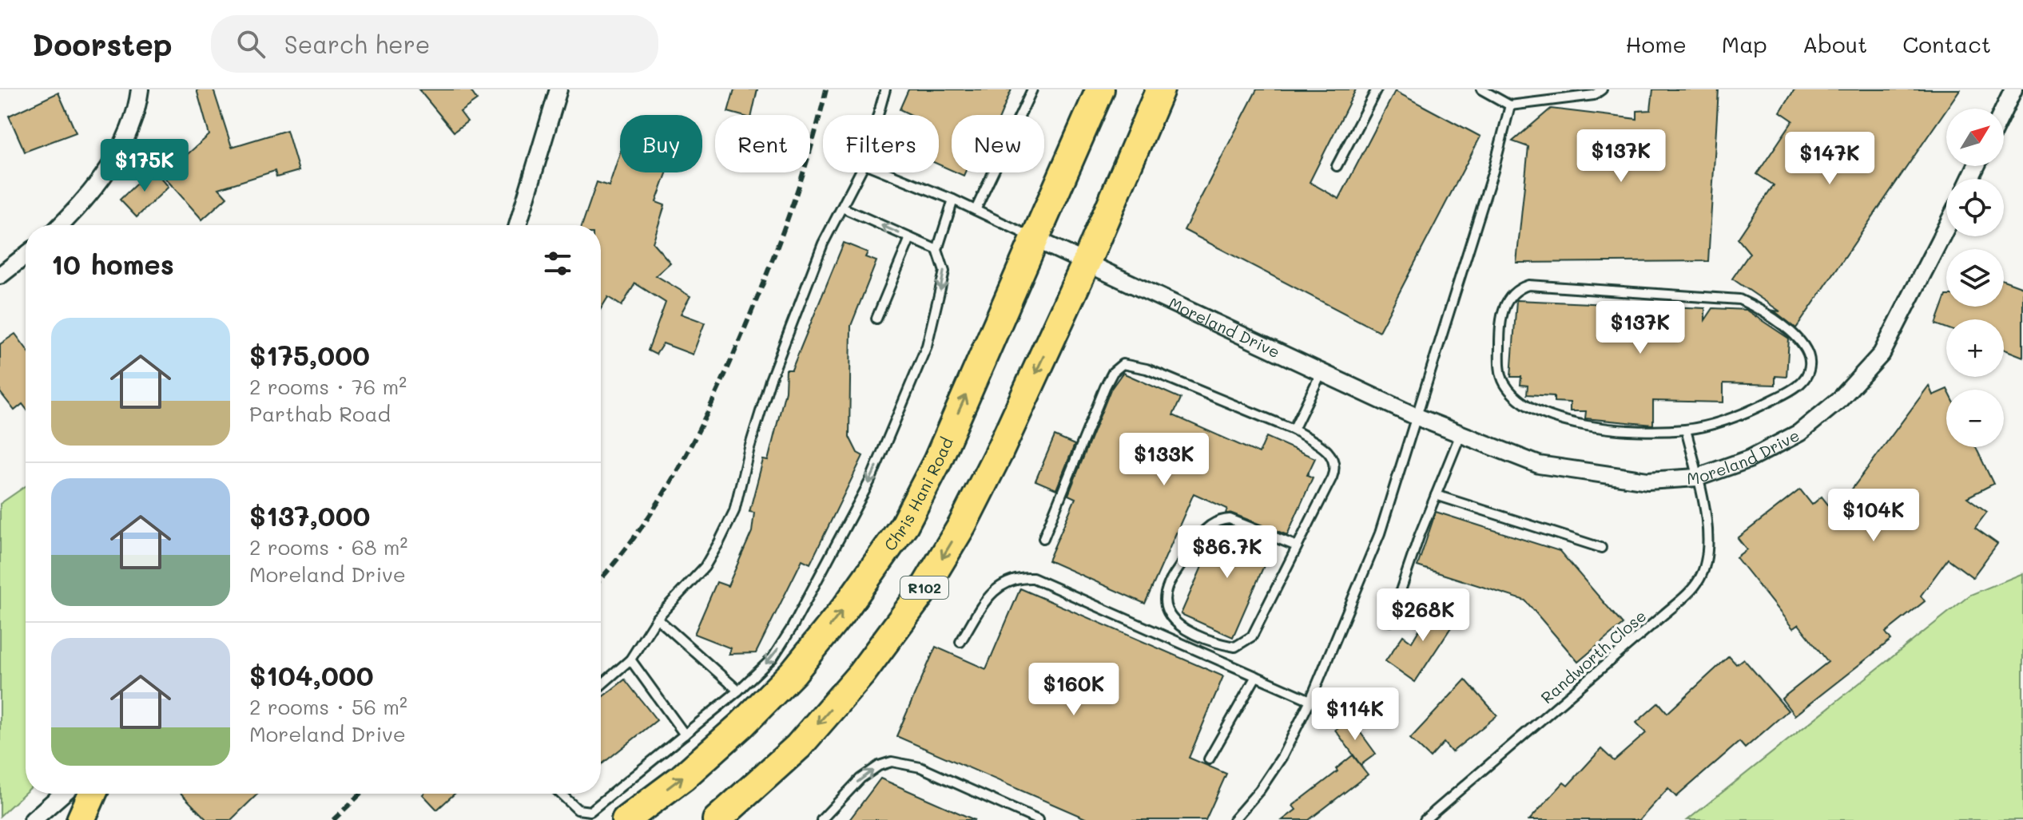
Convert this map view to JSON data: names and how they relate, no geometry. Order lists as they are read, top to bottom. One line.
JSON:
{"streets":{"main road":["Chris Hani Road","R102"],"street":["Moreland Drive"],"lane":["Randworth Close"]},"crossings":[["Moreland Drive","Chris Hani Road"],["Moreland Drive","R102"],["Moreland Drive","Randworth Close"]],"north":"top right","page":{"header":"Doorstep","search":"Search here","nav":["Home","Map","About","Contact"],"map_buttons":["+","−"],"chip":["Buy","Rent","Filters","New"],"price":["$137K","$147K","$175K","$137K","$133K","$104K","$86.7K","$268K","$160K","$114K"],"heading":"10 homes","list":[{"name":"$175,000","note":"2 rooms · 76 m² · Parthab Road"},{"name":"$137,000","note":"2 rooms · 68 m² · Moreland Drive"},{"name":"$104,000","note":"2 rooms · 56 m² · Moreland Drive"}]}}
